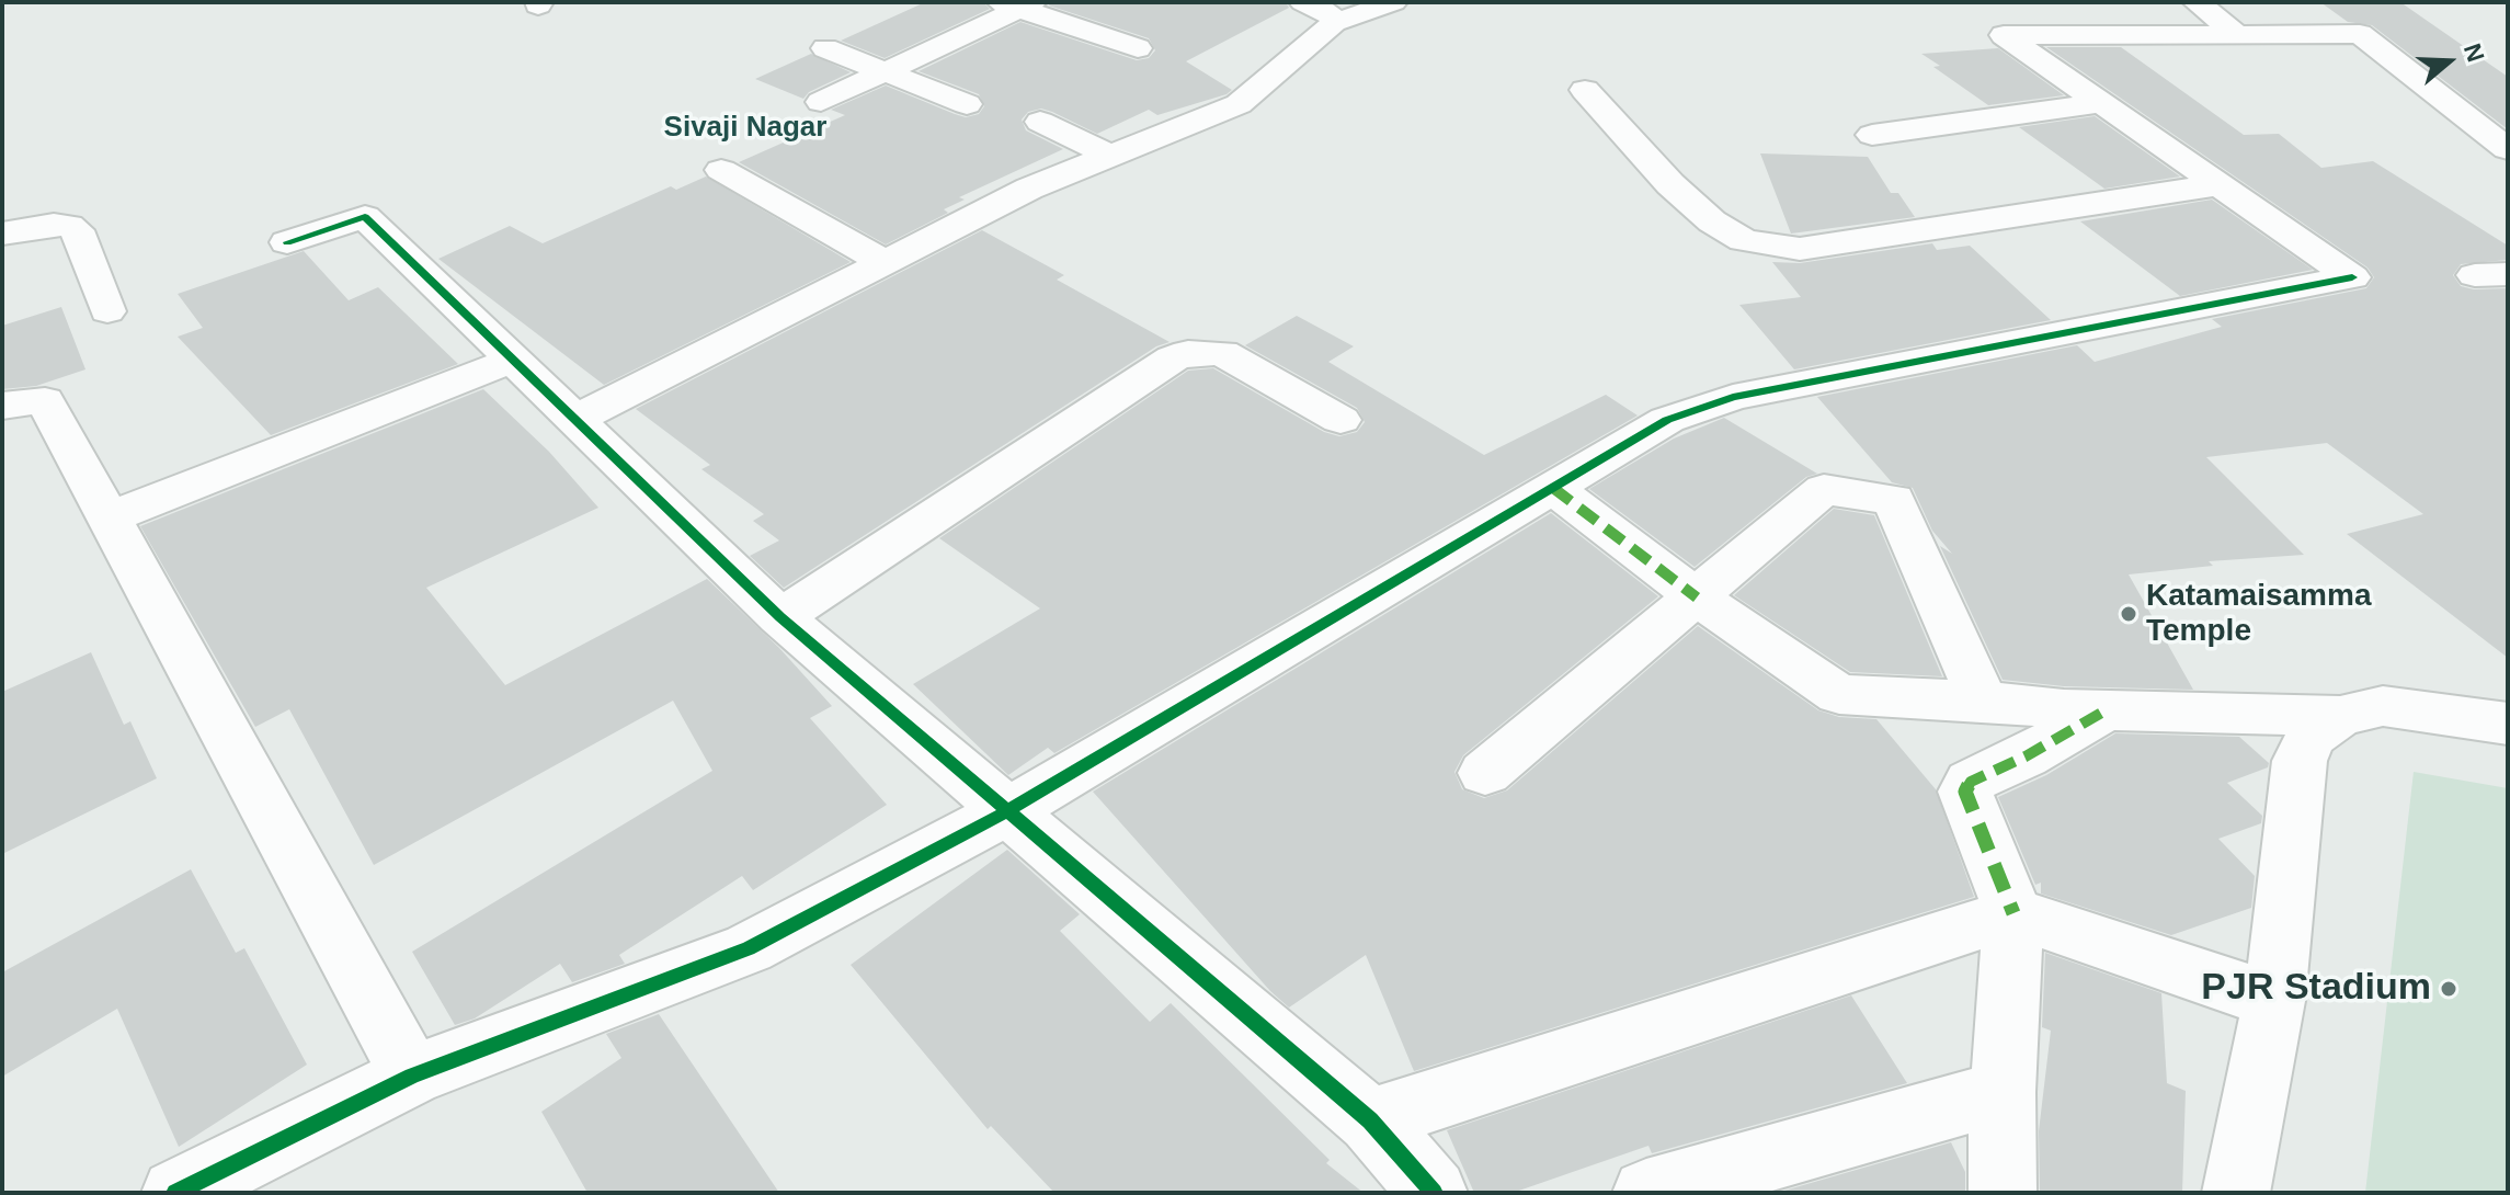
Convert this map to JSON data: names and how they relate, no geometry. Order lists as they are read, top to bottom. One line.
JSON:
{"districts":["Sivaji Nagar"],"places":["Katamaisamma Temple","PJR Stadium"],"north":"right"}
